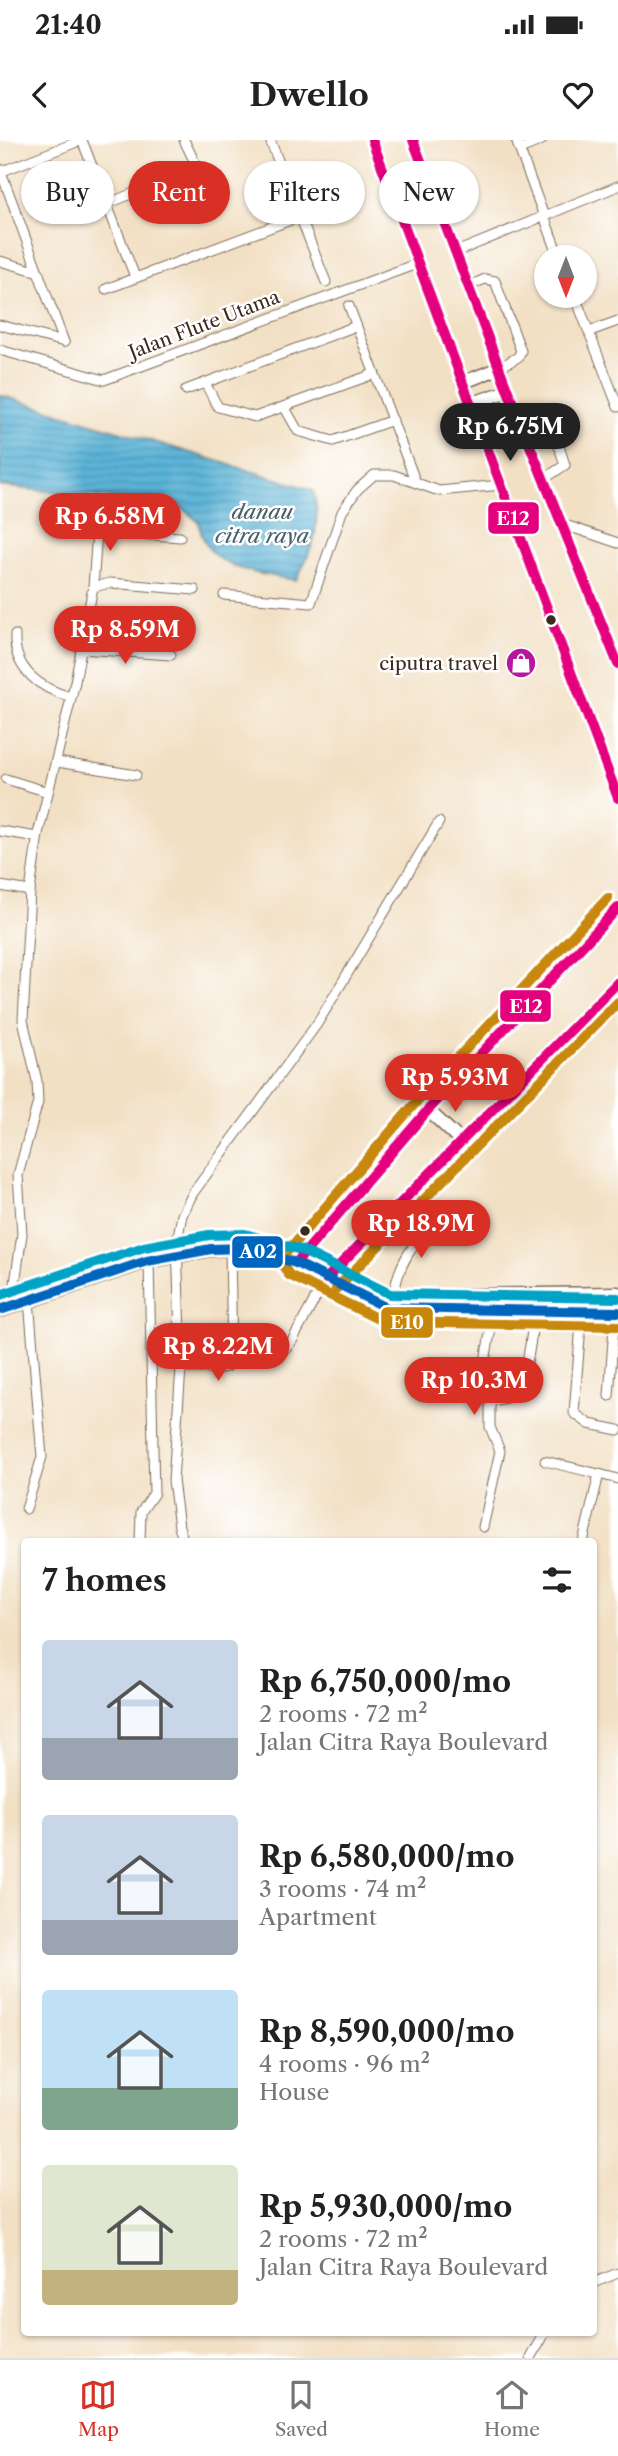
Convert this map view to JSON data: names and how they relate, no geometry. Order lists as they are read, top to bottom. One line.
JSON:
{"streets":{"street":["Jalan Flute Utama"]},"water":["danau citra raya"],"places":{"shop":["ciputra travel"]},"lines":["transit line E12","transit line E10","transit line A02"],"north":"bottom","page":{"status":"21:40","header":"Dwello","chip":["Buy","Rent","Filters","New"],"price":["Rp 6.75M","Rp 6.58M","Rp 8.59M","Rp 5.93M","Rp 18.9M","Rp 8.22M","Rp 10.3M"],"heading":"7 homes","list":[{"name":"Rp 6,750,000/mo","note":"2 rooms · 72 m² · Jalan Citra Raya Boulevard"},{"name":"Rp 6,580,000/mo","note":"3 rooms · 74 m² · Apartment"},{"name":"Rp 8,590,000/mo","note":"4 rooms · 96 m² · House"},{"name":"Rp 5,930,000/mo","note":"2 rooms · 72 m² · Jalan Citra Raya Boulevard"}],"tabs":["Map","Saved","Home"]}}
